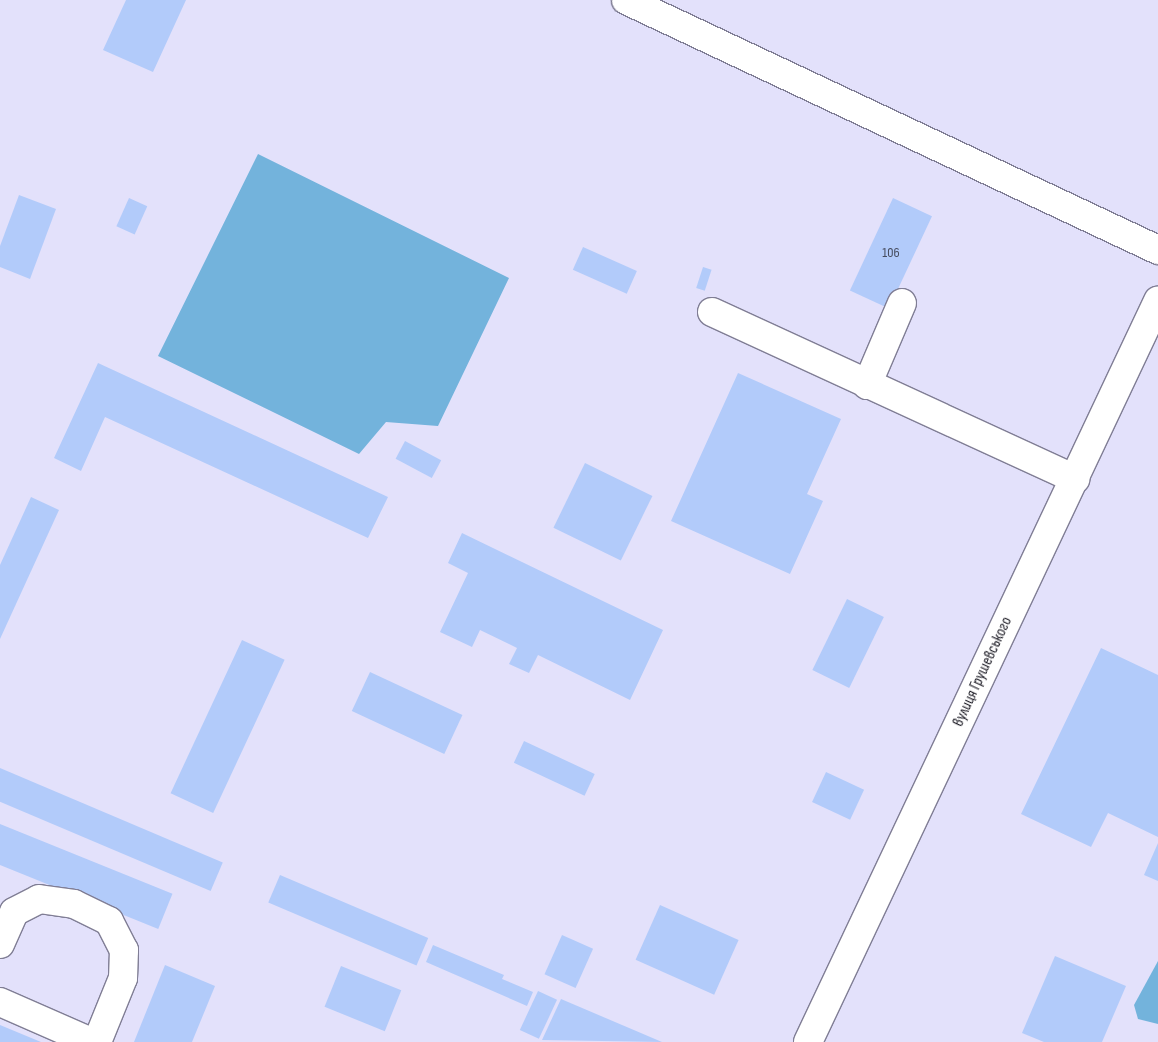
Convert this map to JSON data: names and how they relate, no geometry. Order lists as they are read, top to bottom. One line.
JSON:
{"streets":{"street":["вулиця Грушевського"]},"house_numbers":["106"]}
